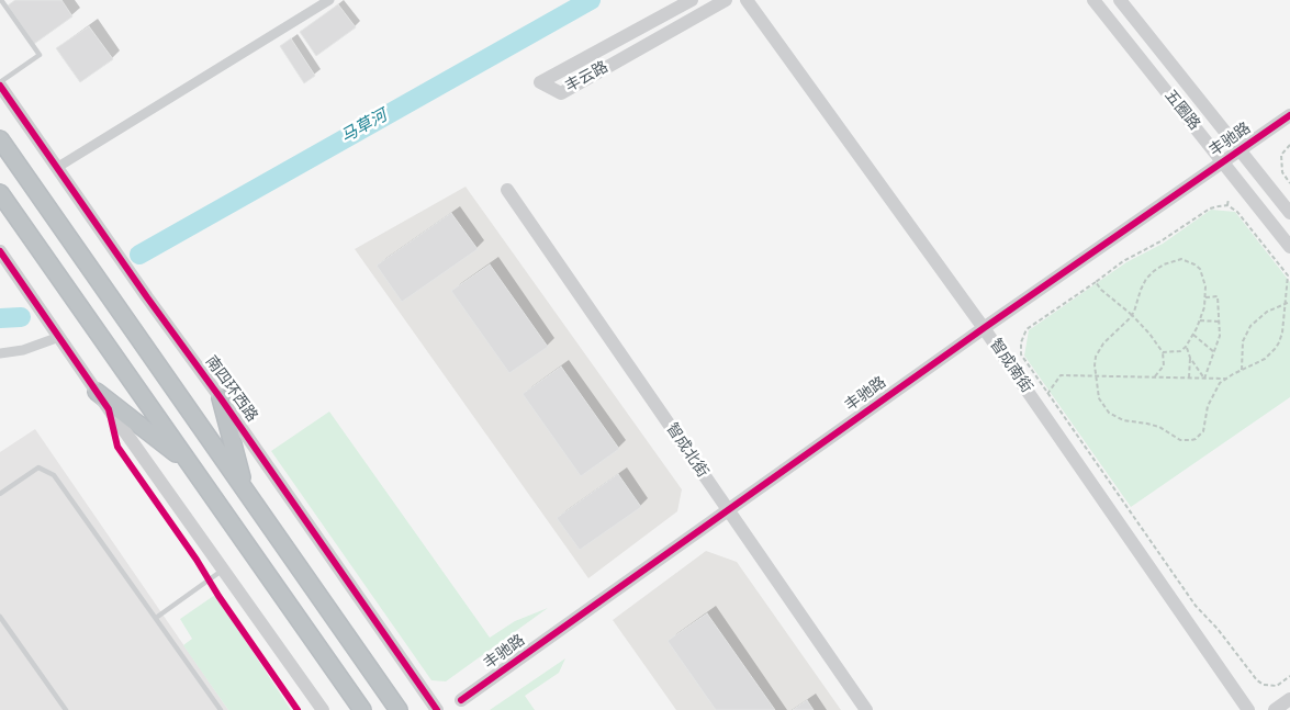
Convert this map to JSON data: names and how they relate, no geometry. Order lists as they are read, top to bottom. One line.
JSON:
{"streets":{"street":["丰云路","五圈路","丰驰路","智成南街","南四环西路","智成北街"]},"crossings":[["五圈路","丰驰路"],["丰驰路","智成南街"],["丰驰路","智成北街"]],"water":["马草河"]}
